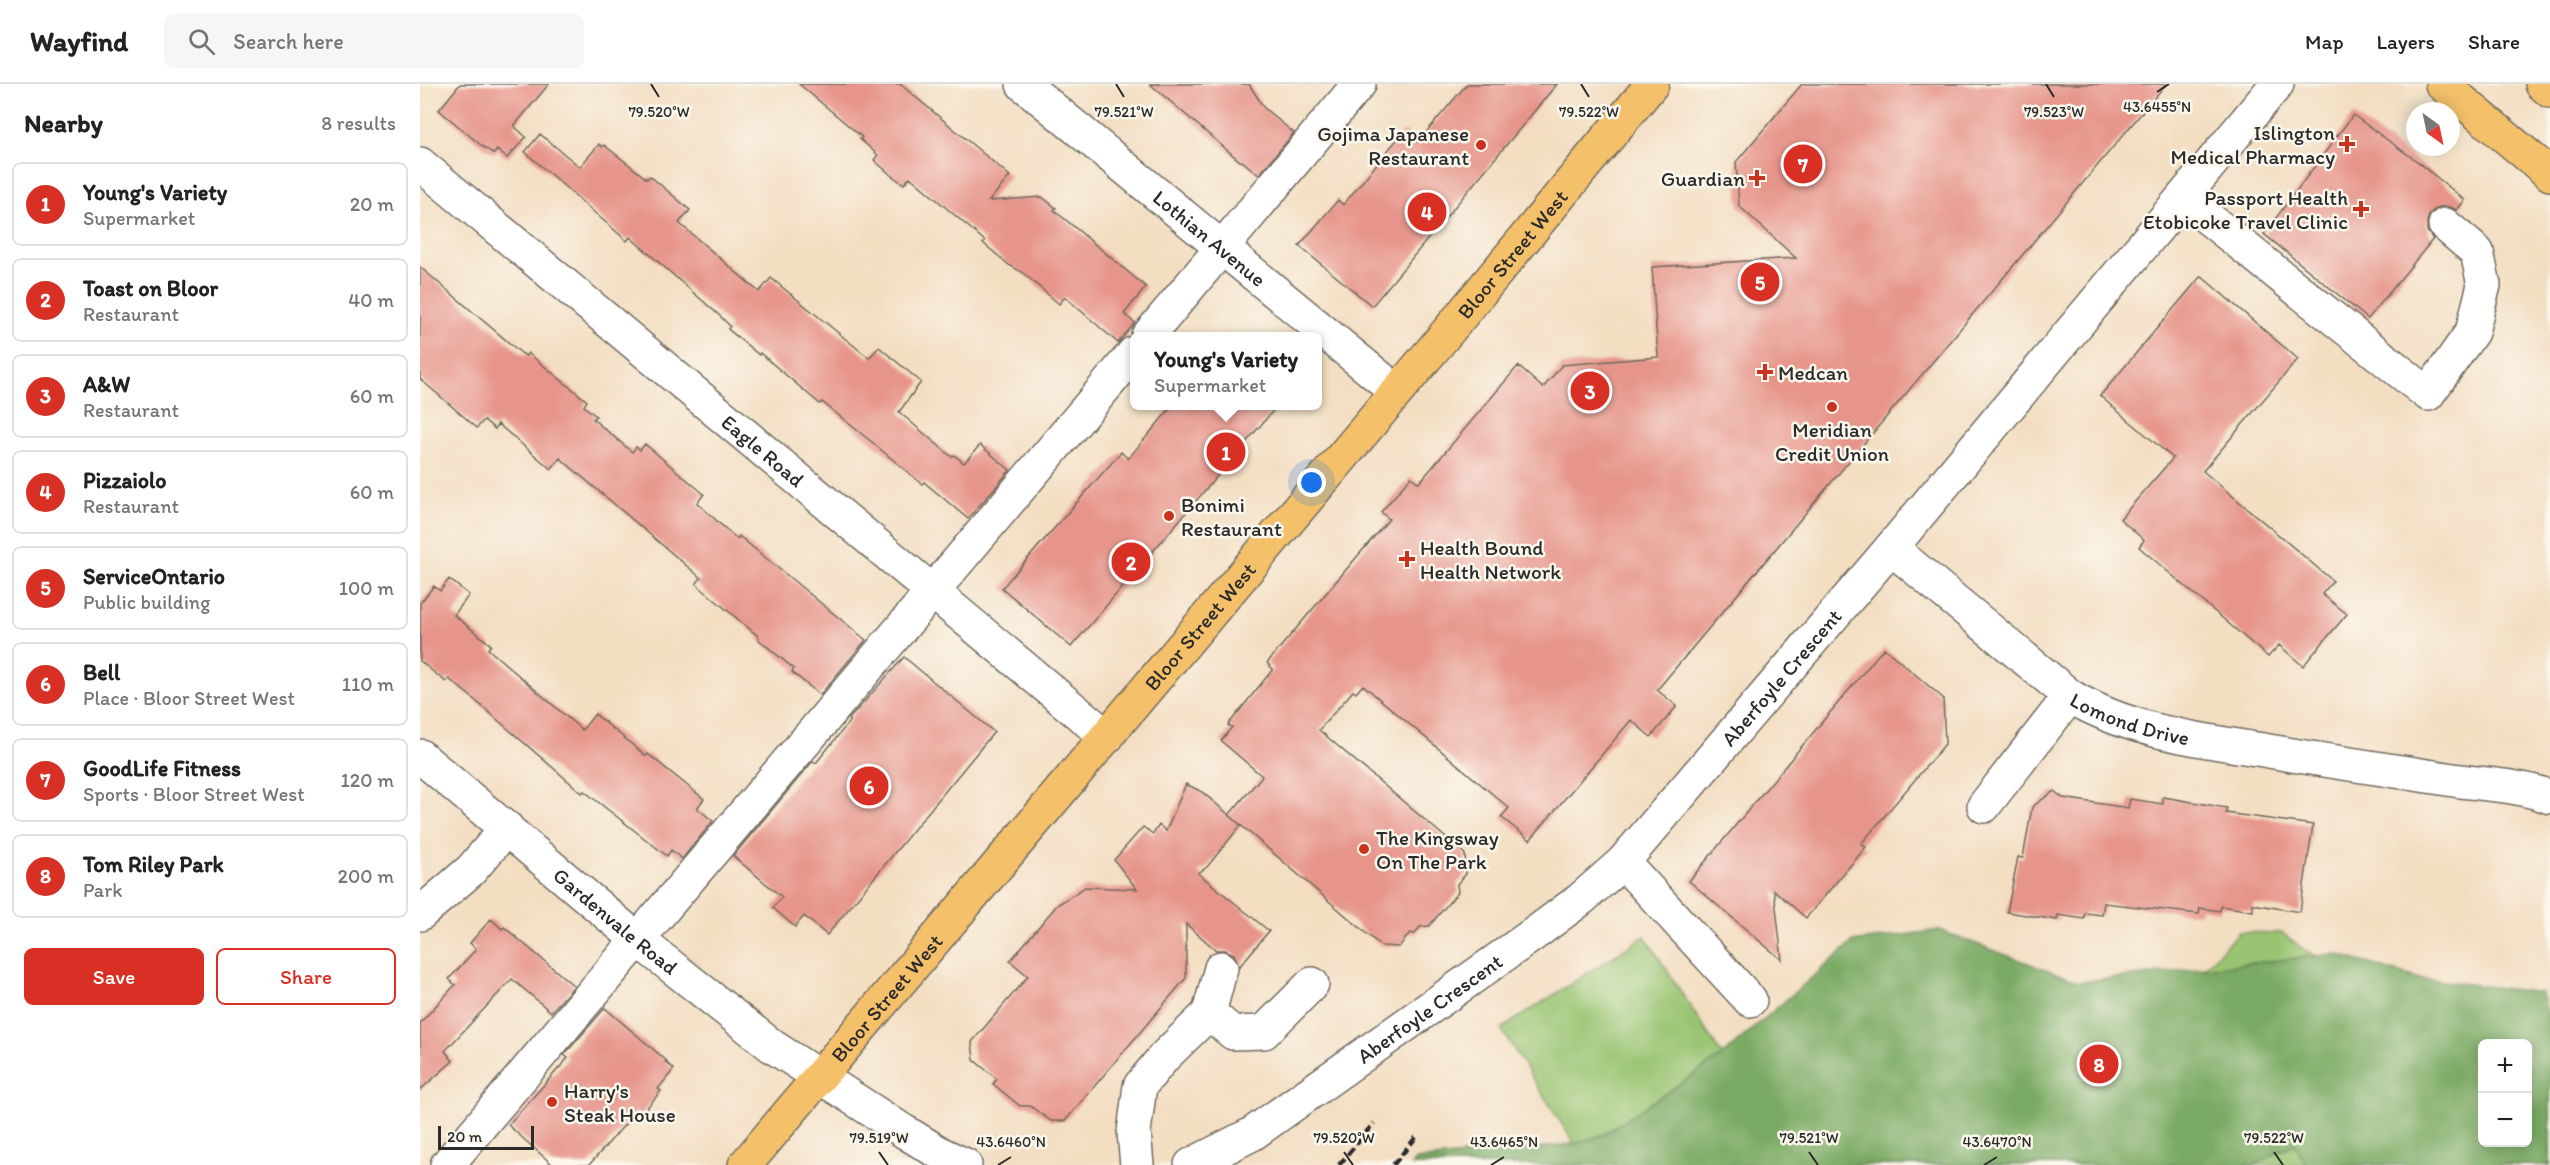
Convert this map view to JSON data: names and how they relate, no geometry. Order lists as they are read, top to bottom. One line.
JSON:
{"streets":{"main road":["Bloor Street West"],"street":["Lothian Avenue","Eagle Road","Aberfoyle Crescent","Lomond Drive","Gardenvale Road"]},"crossings":[["Lothian Avenue","Bloor Street West"],["Bloor Street West","Eagle Road"],["Bloor Street West","Gardenvale Road"],["Aberfoyle Crescent","Lomond Drive"]],"places":{"health":["Islington Medical Pharmacy","Guardian","Passport Health Etobicoke Travel Clinic","Medcan","Health Bound Health Network"],"other":["Gojima Japanese Restaurant","Meridian Credit Union","Bonimi Restaurant","The Kingsway On The Park","Harry's Steak House"]},"scale_bar":"20 m","north":"bottom right","page":{"header":"Wayfind","search":"Search here","nav":["Map","Layers","Share"],"heading":["Nearby","8 results"],"pins":["7","4","5","3","1","2","6","8"],"list":[{"mark":"1","name":"Young's Variety","note":"Supermarket","value":"20 m"},{"mark":"2","name":"Toast on Bloor","note":"Restaurant","value":"40 m"},{"mark":"3","name":"A&W","note":"Restaurant","value":"60 m"},{"mark":"4","name":"Pizzaiolo","note":"Restaurant","value":"60 m"},{"mark":"5","name":"ServiceOntario","note":"Public building","value":"100 m"},{"mark":"6","name":"Bell","note":"Place · Bloor Street West","value":"110 m"},{"mark":"7","name":"GoodLife Fitness","note":"Sports · Bloor Street West","value":"120 m"},{"mark":"8","name":"Tom Riley Park","note":"Park","value":"200 m"}],"popup":["Young's Variety","Supermarket"],"buttons":["Save","Share"],"map_buttons":["+","−"],"scale":"20 m"},"coordinates":["43.6455°N","79.520°W","79.521°W","79.522°W","79.523°W","79.519°W","43.6460°N","43.6465°N","43.6470°N"]}
